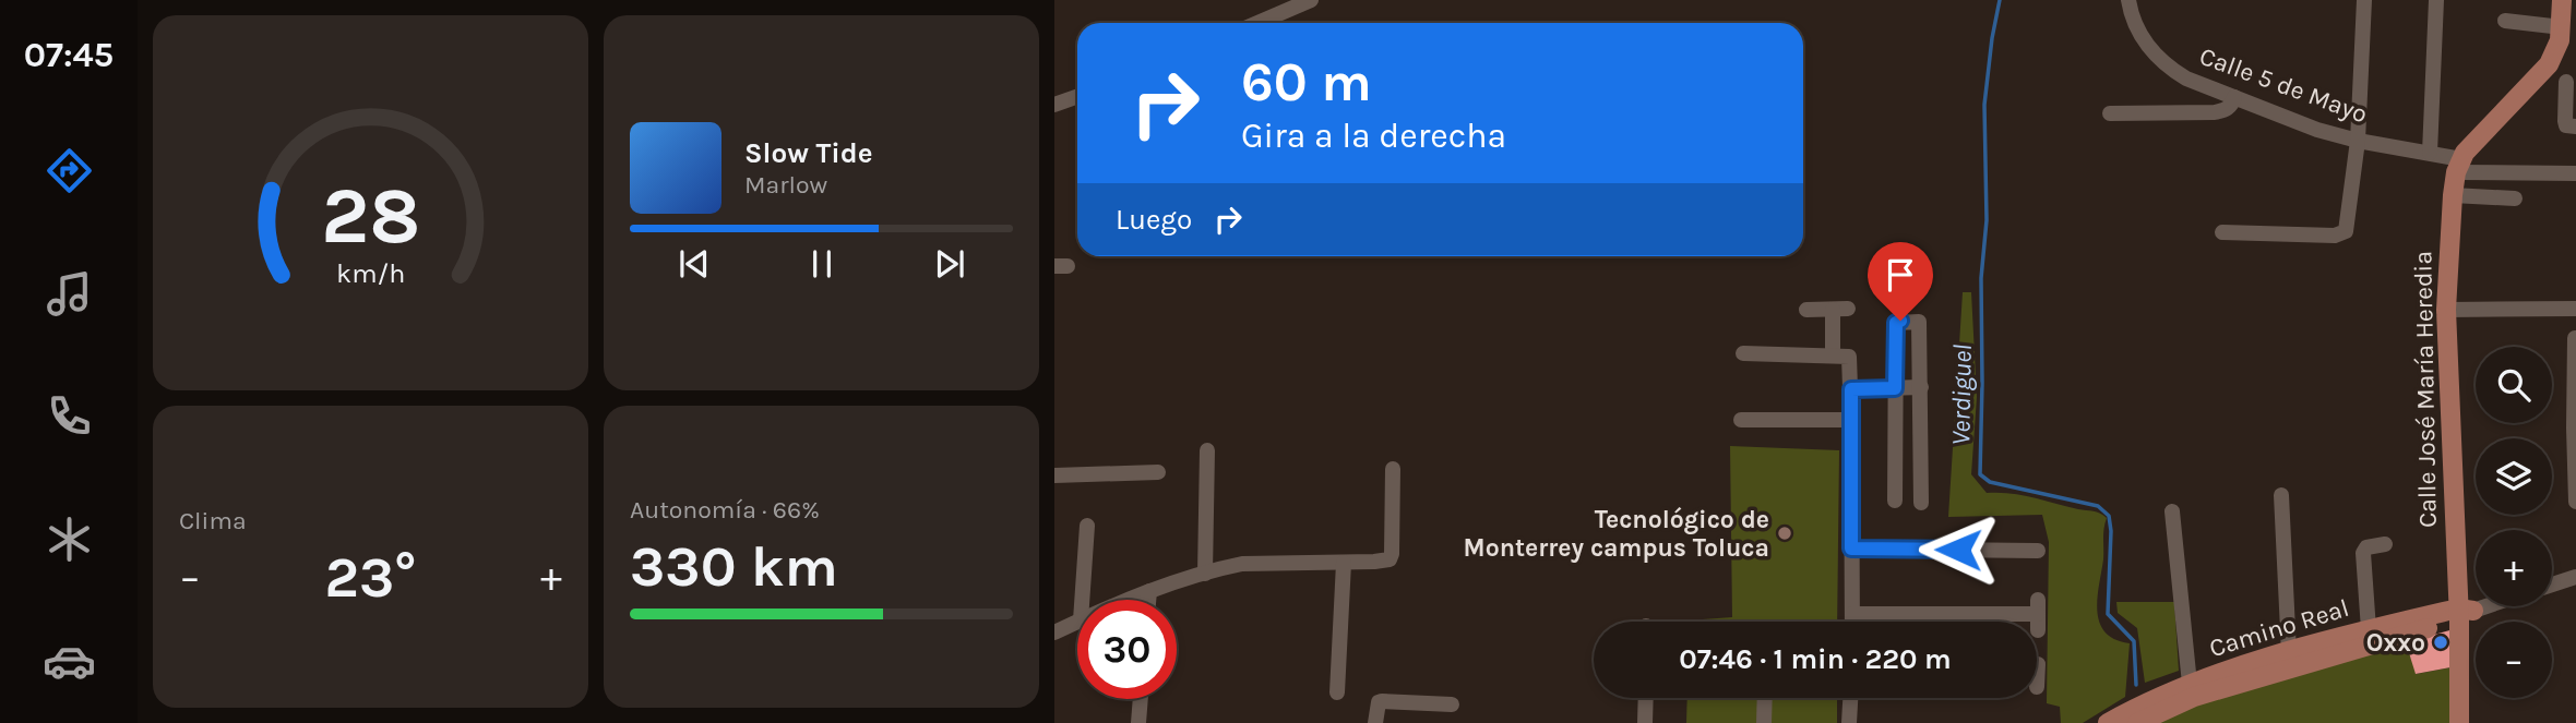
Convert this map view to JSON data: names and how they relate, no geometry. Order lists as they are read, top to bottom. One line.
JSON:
{"streets":{"main road":["Calle José María Heredia","Camino Real"],"street":["Calle 5 de Mayo"]},"crossings":[["Calle 5 de Mayo","Calle José María Heredia"],["Calle José María Heredia","Camino Real"]],"water":["Verdiguel"],"places":["Tecnológico de Monterrey campus Toluca","Oxxo"],"page":{"tabs":"07:45","turn":["60 m","Gira a la derecha"],"song":["Slow Tide","Marlow"],"then":"Luego","map_buttons":["+","−"],"tile":["Clima",["Autonomía · 66%","330 km"]],"heat":["−","23°","+"],"limit":"30","trip":"07:46 · 1 min · 220 m","gauge":["28","km/h"]}}
